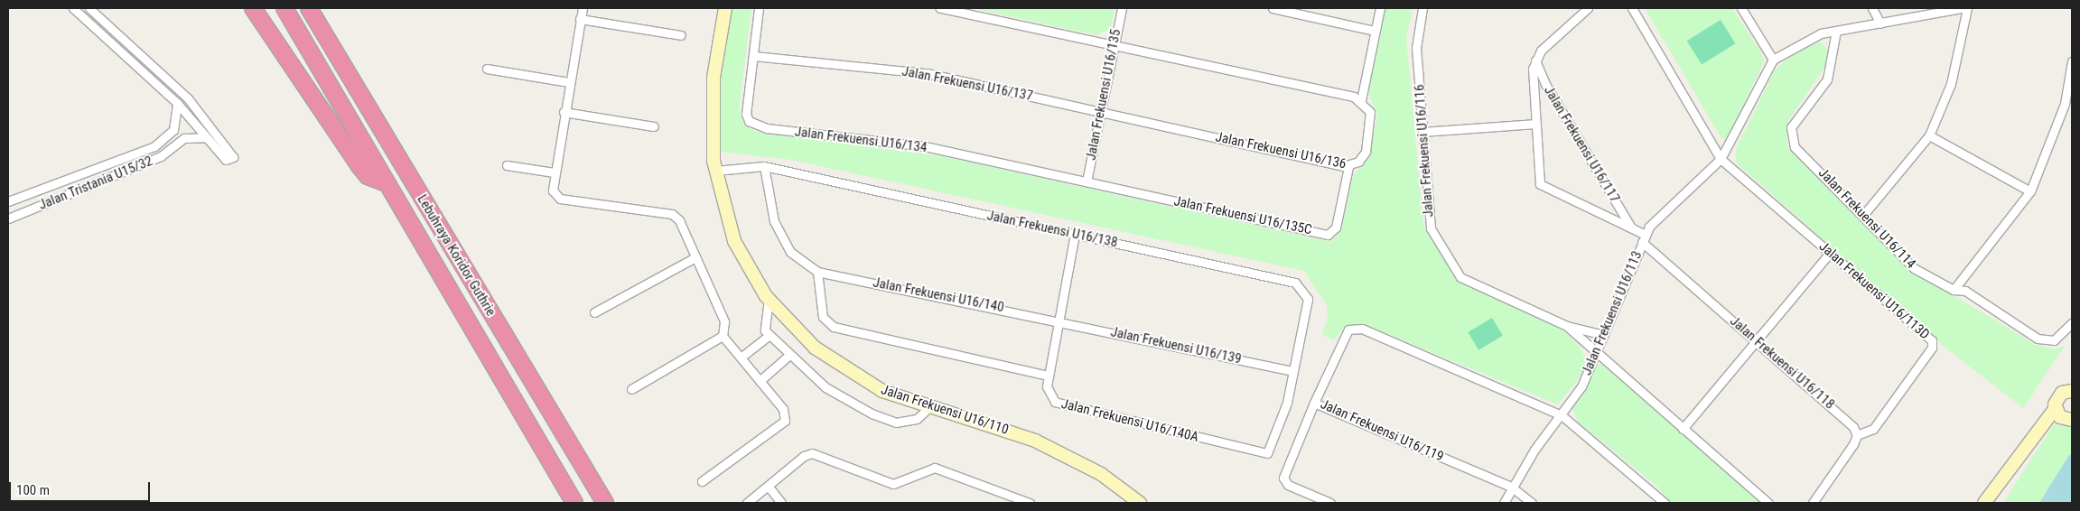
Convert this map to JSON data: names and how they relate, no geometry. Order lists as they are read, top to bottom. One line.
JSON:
{"streets":{"highway":["Lebuhraya Koridor Guthrie"],"street":["Jalan Frekuensi U16/137","Jalan Frekuensi U16/135","Jalan Frekuensi U16/134","Jalan Frekuensi U16/117","Jalan Frekuensi U16/136","Jalan Frekuensi U16/116","Jalan Tristania U15/32","Jalan Frekuensi U16/135C","Jalan Frekuensi U16/114","Jalan Frekuensi U16/138","Jalan Frekuensi U16/113D","Jalan Frekuensi U16/140","Jalan Frekuensi U16/113","Jalan Frekuensi U16/139","Jalan Frekuensi U16/118","Jalan Frekuensi U16/110","Jalan Frekuensi U16/140A","Jalan Frekuensi U16/119"]},"crossings":[["Jalan Frekuensi U16/137","Jalan Frekuensi U16/135"],["Jalan Frekuensi U16/137","Jalan Frekuensi U16/134"],["Jalan Frekuensi U16/137","Jalan Frekuensi U16/136"],["Jalan Frekuensi U16/135","Jalan Frekuensi U16/134"],["Jalan Frekuensi U16/135","Jalan Frekuensi U16/136"],["Jalan Frekuensi U16/135","Jalan Frekuensi U16/135C"],["Jalan Frekuensi U16/134","Jalan Frekuensi U16/135C"],["Jalan Frekuensi U16/117","Jalan Frekuensi U16/113"],["Jalan Frekuensi U16/117","Jalan Frekuensi U16/118"],["Jalan Frekuensi U16/136","Jalan Frekuensi U16/135C"],["Jalan Frekuensi U16/138","Jalan Frekuensi U16/139"],["Jalan Frekuensi U16/138","Jalan Frekuensi U16/110"],["Jalan Frekuensi U16/138","Jalan Frekuensi U16/140A"],["Jalan Frekuensi U16/113D","Jalan Frekuensi U16/113"],["Jalan Frekuensi U16/113D","Jalan Frekuensi U16/118"],["Jalan Frekuensi U16/140","Jalan Frekuensi U16/139"],["Jalan Frekuensi U16/140","Jalan Frekuensi U16/140A"],["Jalan Frekuensi U16/113","Jalan Frekuensi U16/118"],["Jalan Frekuensi U16/113","Jalan Frekuensi U16/119"],["Jalan Frekuensi U16/139","Jalan Frekuensi U16/140A"]],"scale_bar":"100 m"}
